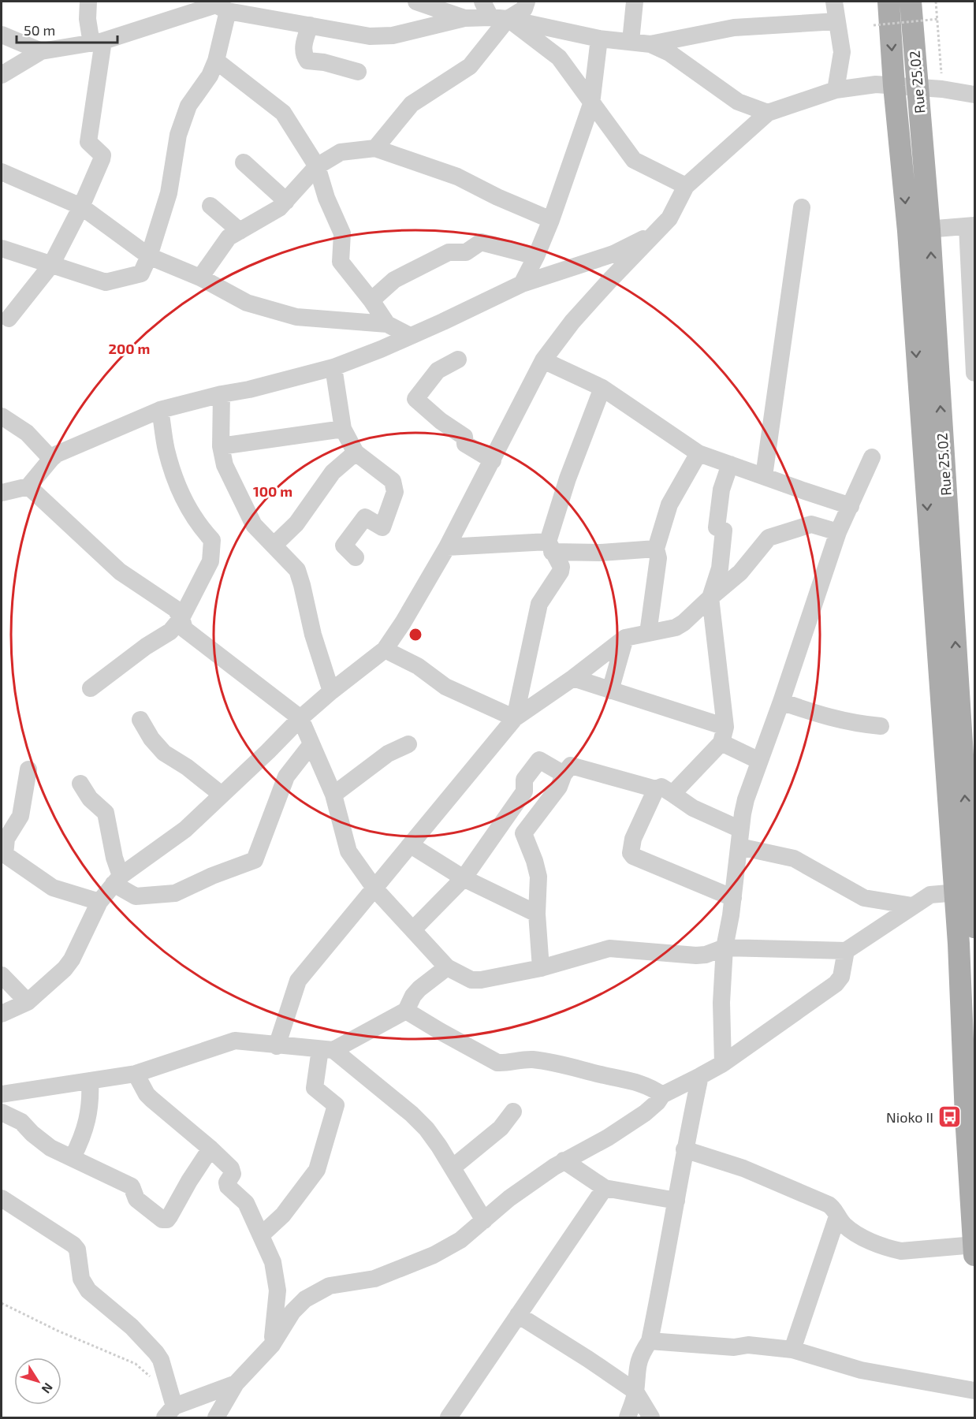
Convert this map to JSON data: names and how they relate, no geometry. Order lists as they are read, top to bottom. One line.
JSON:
{"streets":{"main road":["Rue 25.02"]},"places":{"bus stop":["Nioko II"]},"scale_bar":"50 m","north":"bottom right","rings":["200 m","100 m"]}
